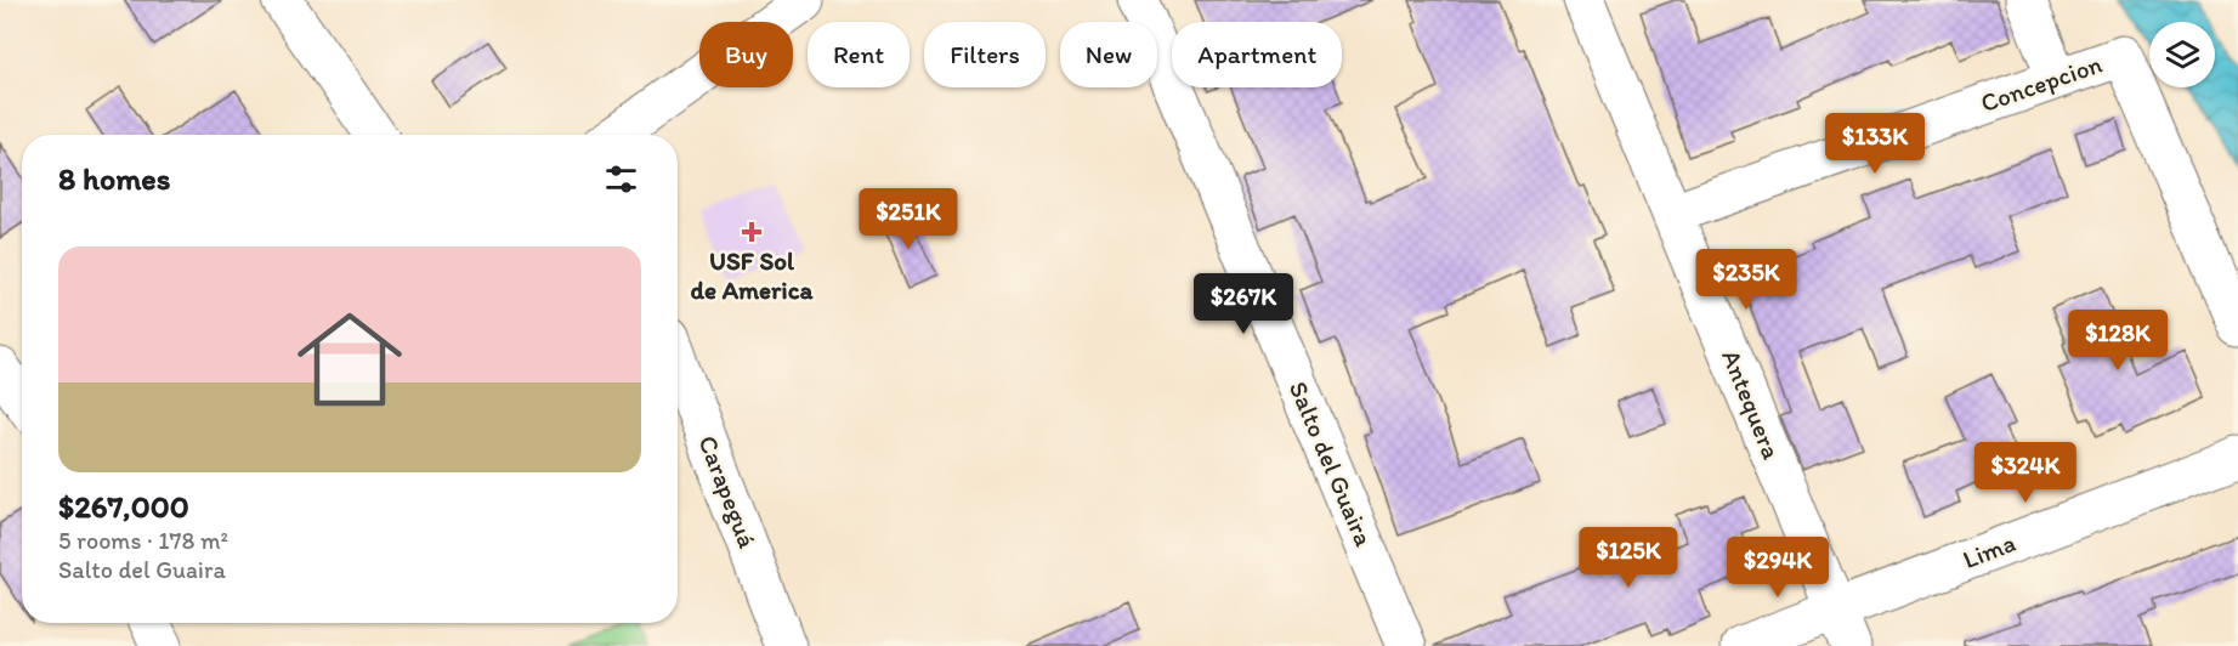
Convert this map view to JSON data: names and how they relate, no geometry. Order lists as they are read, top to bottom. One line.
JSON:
{"streets":{"street":["Concepcion","Antequera","Salto del Guaira","Carapeguá","Lima"]},"crossings":[["Concepcion","Antequera"],["Antequera","Lima"]],"places":{"health":["USF Sol de America"]},"page":{"chip":["Buy","Rent","Filters","New","Apartment"],"price":["$133K","$251K","$235K","$267K","$128K","$324K","$125K","$294K"],"heading":"8 homes","list":[{"name":"$267,000","note":"5 rooms · 178 m² · Salto del Guaira"}]}}
